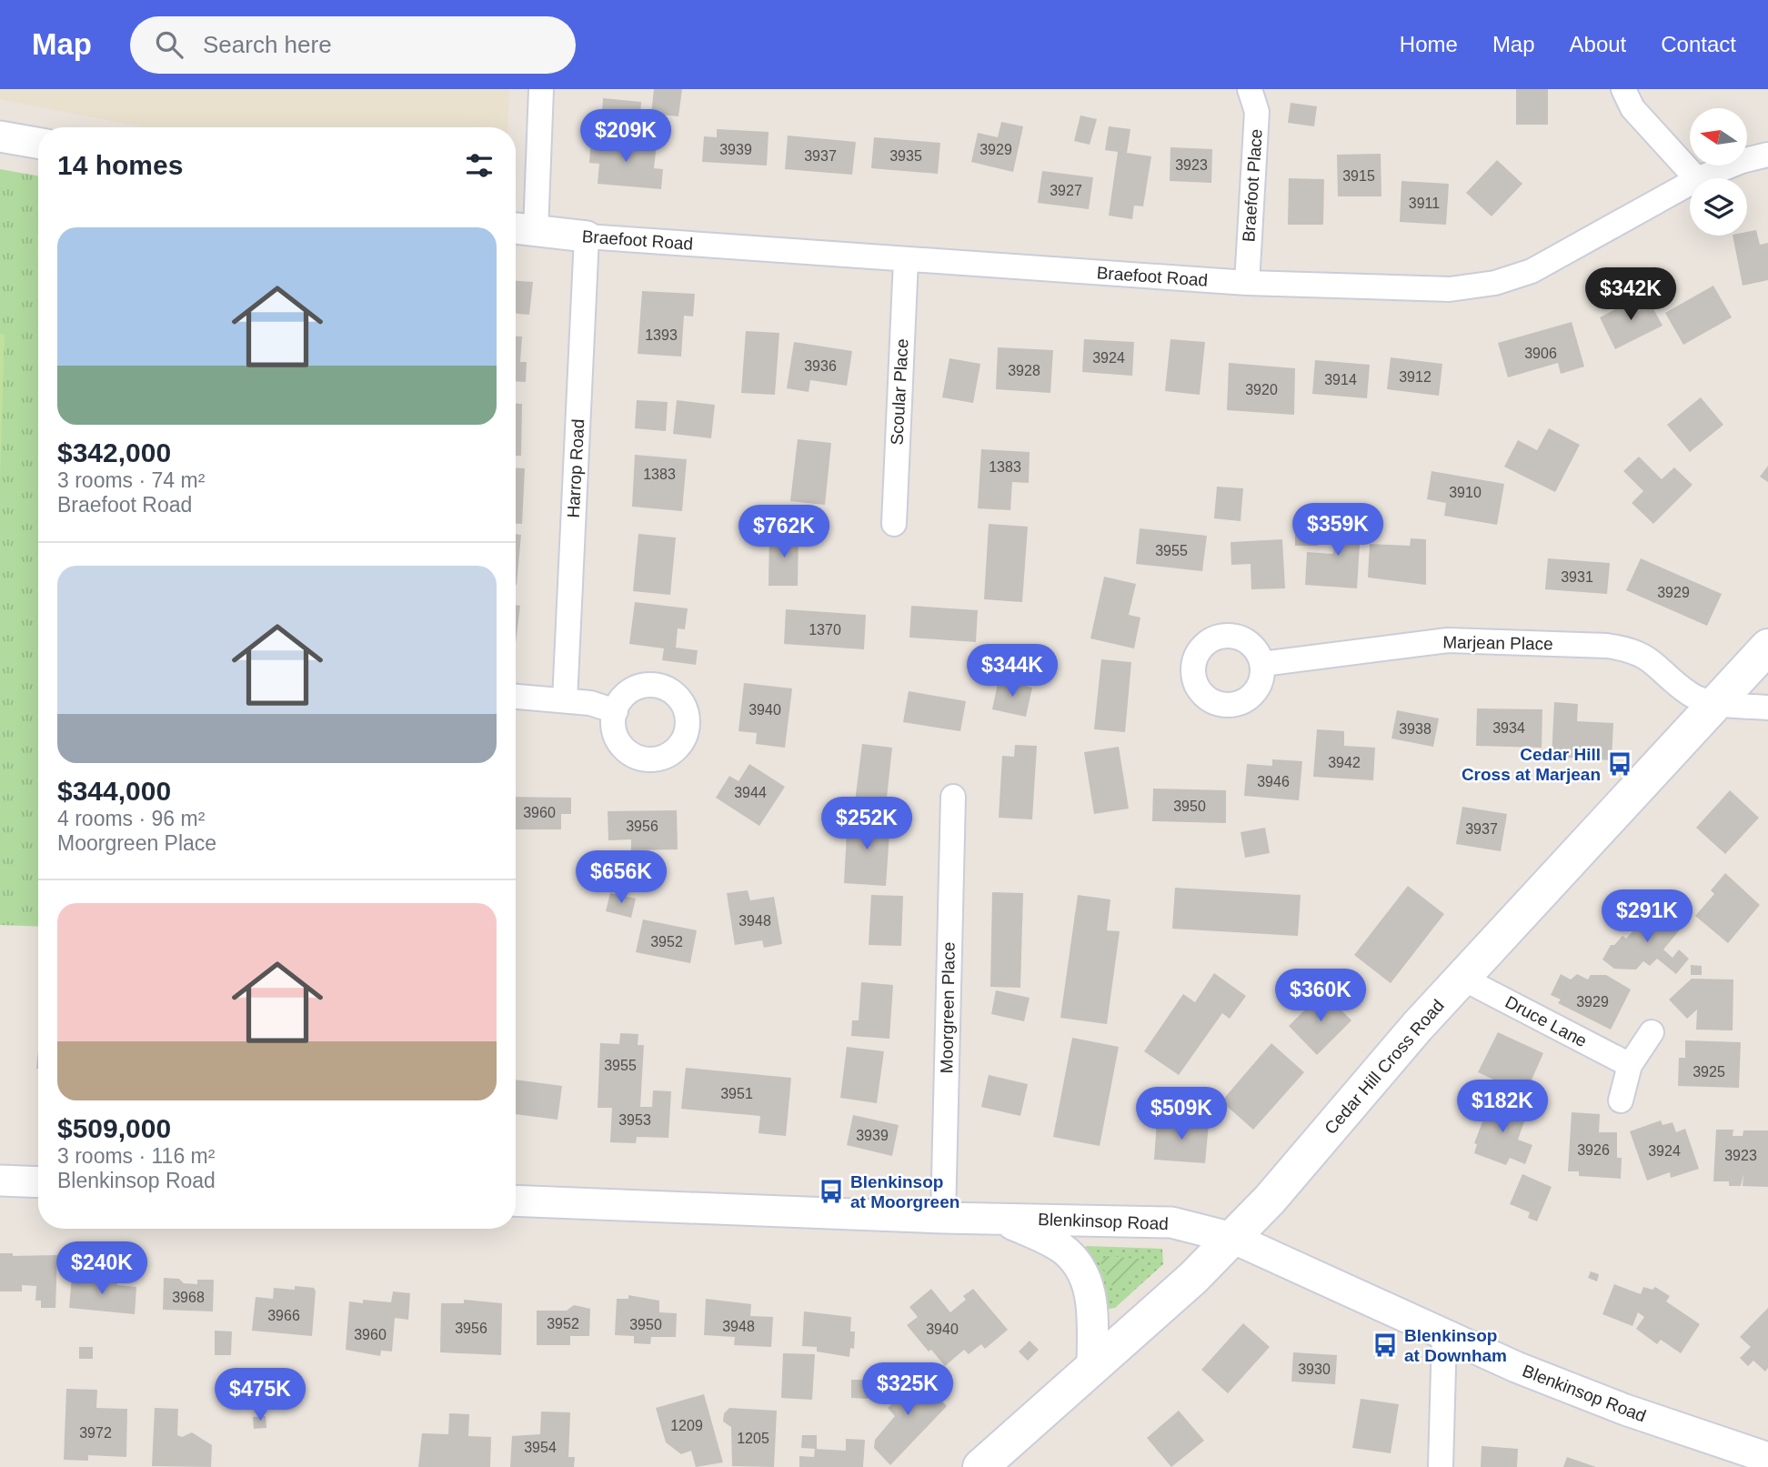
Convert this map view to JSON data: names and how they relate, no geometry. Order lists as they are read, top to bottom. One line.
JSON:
{"streets":{"main road":["Cedar Hill Cross Road"],"street":["Braefoot Place","Braefoot Road","Scoular Place","Harrop Road","Marjean Place","Moorgreen Place","Druce Lane","Blenkinsop Road"]},"crossings":[["Braefoot Place","Braefoot Road"],["Braefoot Road","Scoular Place"],["Braefoot Road","Harrop Road"],["Marjean Place","Cedar Hill Cross Road"],["Moorgreen Place","Blenkinsop Road"],["Druce Lane","Cedar Hill Cross Road"],["Cedar Hill Cross Road","Blenkinsop Road"]],"places":{"bus stop":["Cedar Hill Cross at Marjean","Blenkinsop at Moorgreen","Blenkinsop at Downham"]},"house_numbers":["3939","3929","3937","3935","3923","3915","3927","3911","1393","3906","3924","3936","3928","3912","3914","3920","1383","1383","3910","3955","3931","3929","1370","3940","3934","3938","3942","3946","3944","3950","3960","3956","3937","3948","3952","3929","3955","3925","3951","3953","3939","3926","3924","3923","3968","3966","3952","3950","3948","3956","3940","3960","3930","1209","3972","1205","3954"],"north":"left","page":{"header":"Map","search":"Search here","nav":["Home","Map","About","Contact"],"price":["$209K","$342K","$359K","$762K","$344K","$252K","$656K","$291K","$360K","$182K","$509K","$240K","$325K","$475K"],"heading":"14 homes","list":[{"name":"$342,000","note":"3 rooms · 74 m² · Braefoot Road"},{"name":"$344,000","note":"4 rooms · 96 m² · Moorgreen Place"},{"name":"$509,000","note":"3 rooms · 116 m² · Blenkinsop Road"}]}}
